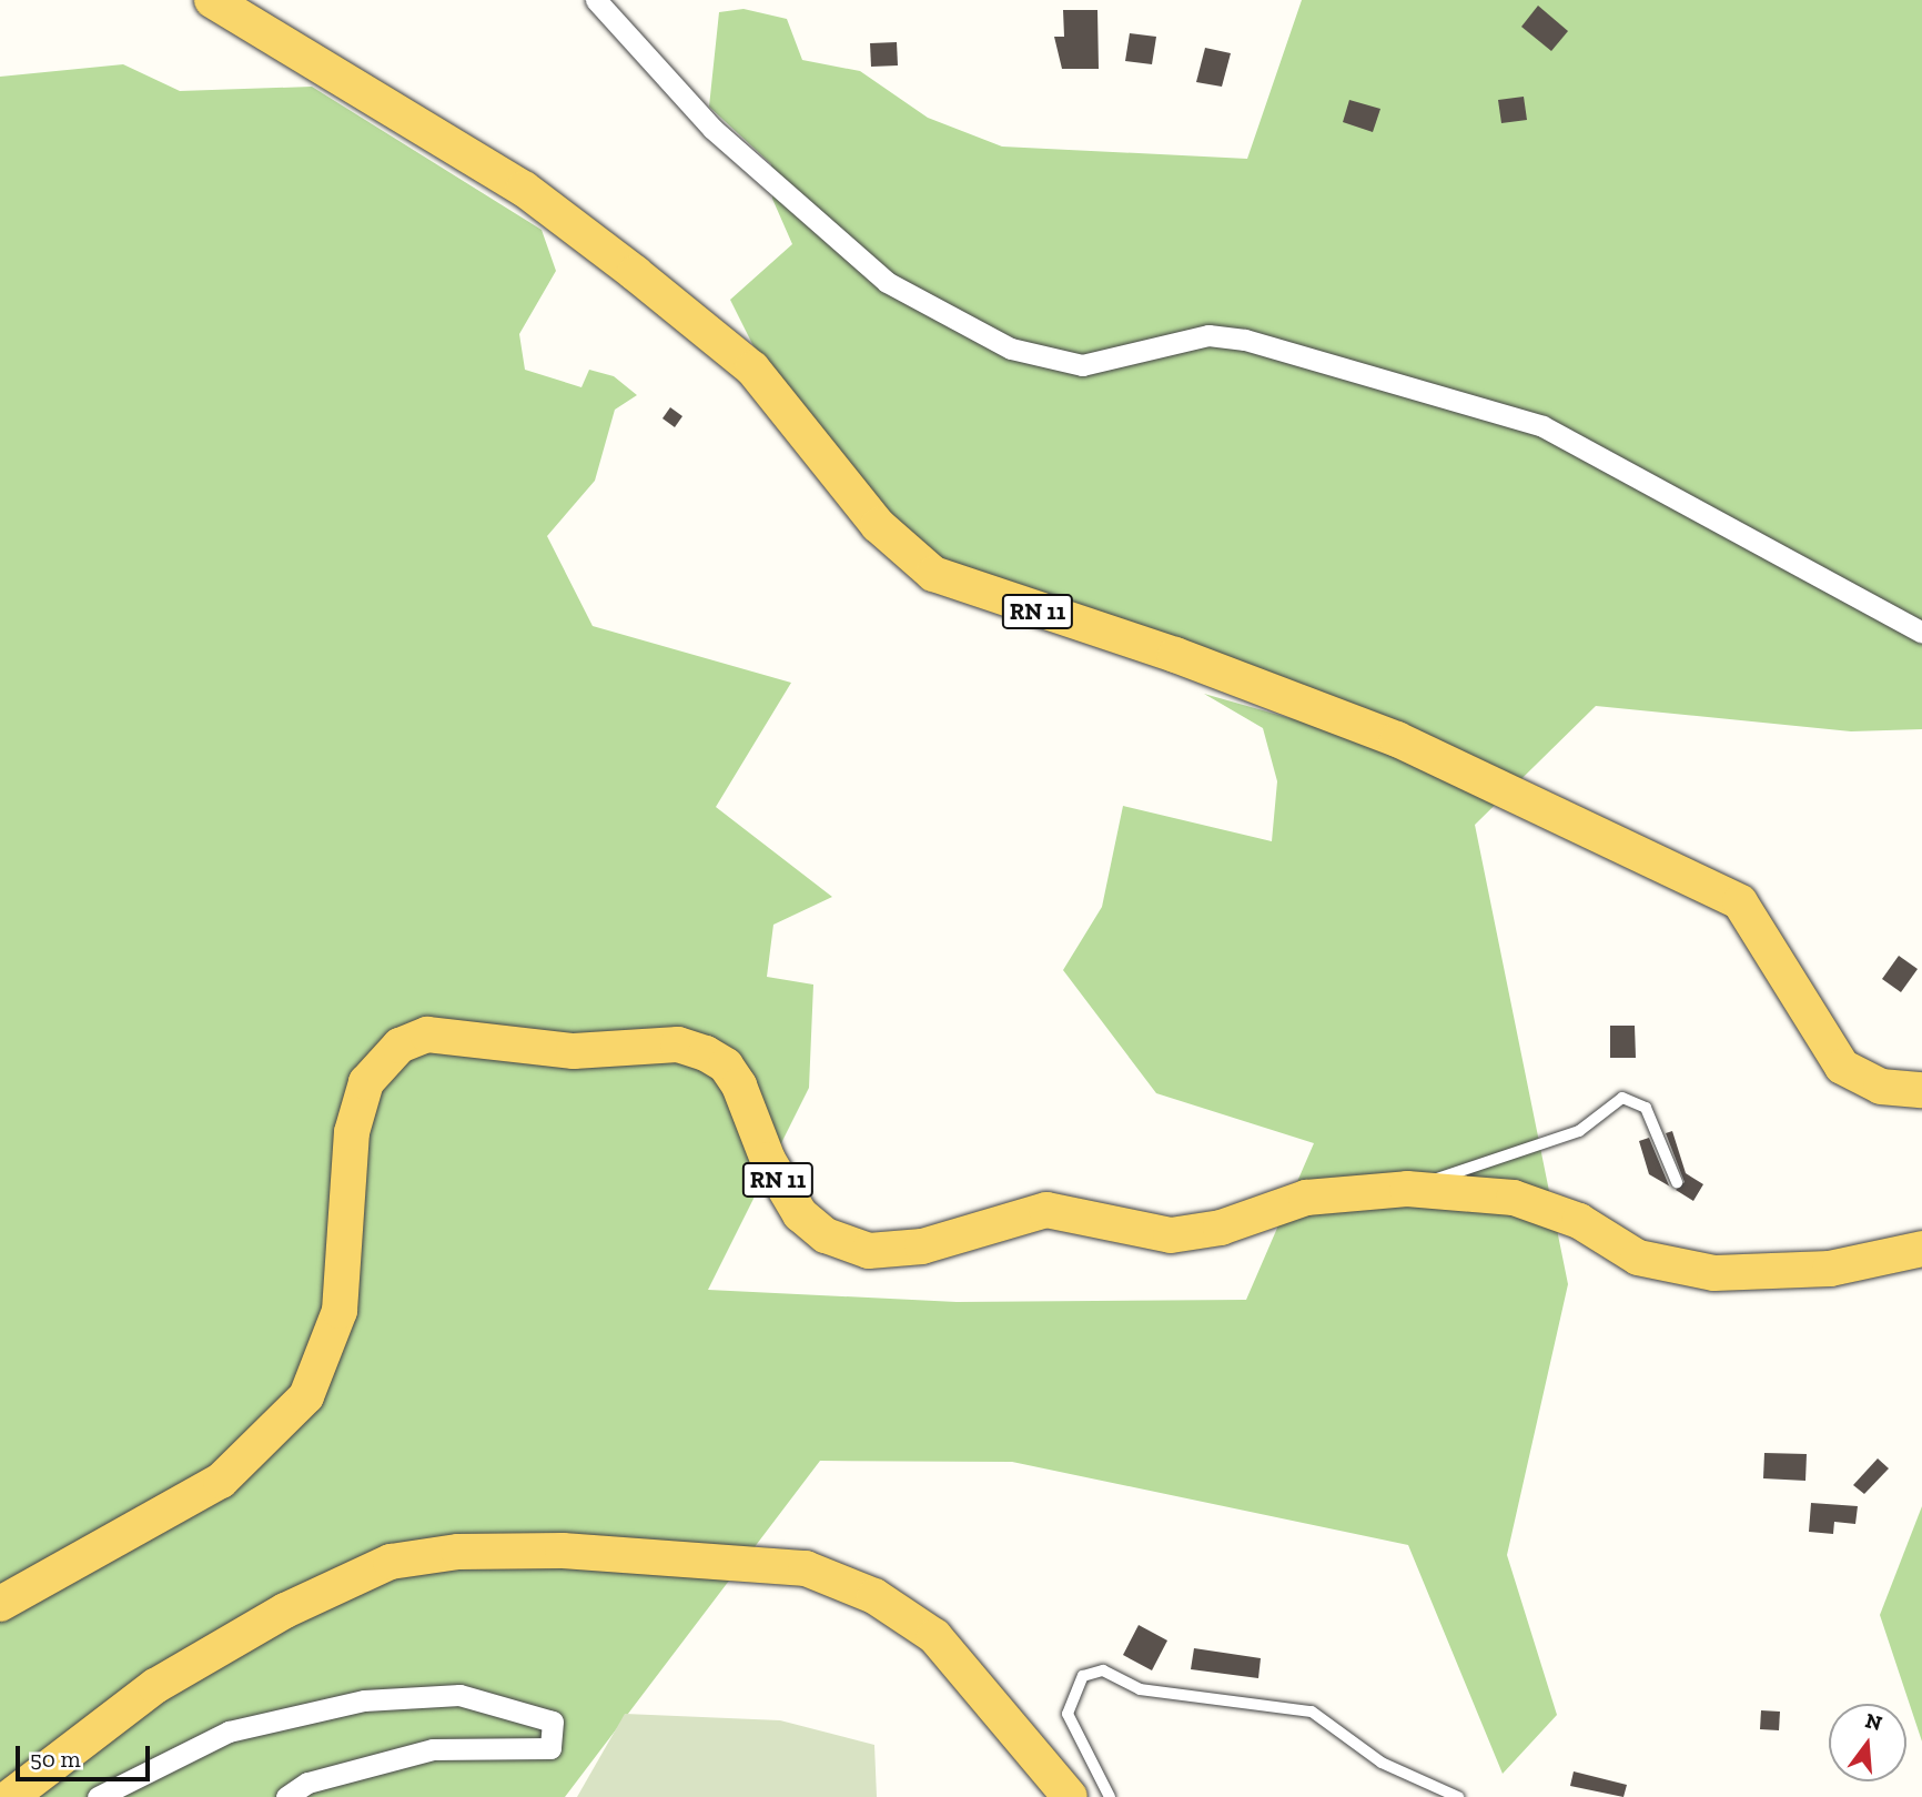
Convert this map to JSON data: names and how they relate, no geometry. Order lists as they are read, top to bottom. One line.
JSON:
{"streets":{"main road":["RN 11"]},"scale_bar":"50 m","north":"top"}
